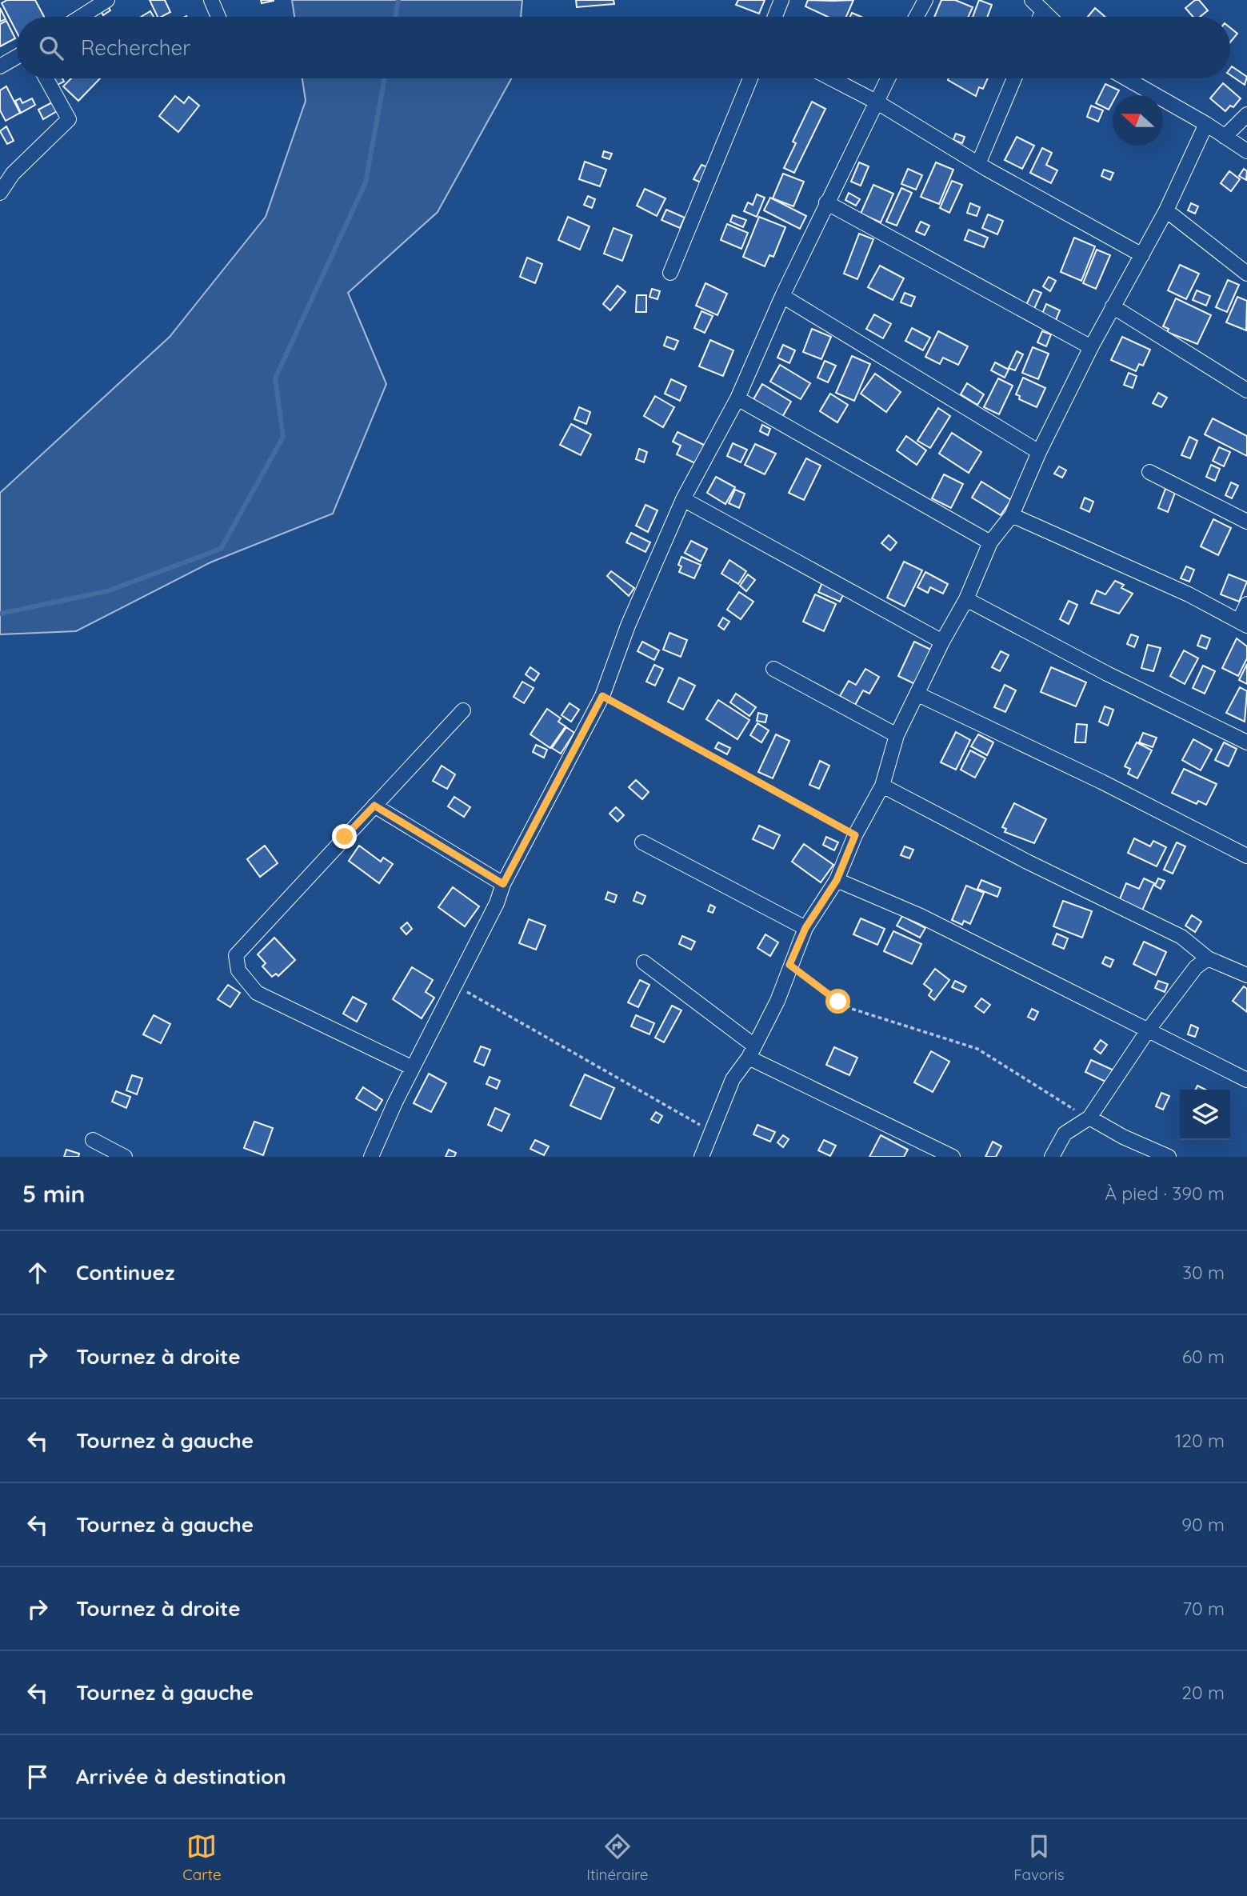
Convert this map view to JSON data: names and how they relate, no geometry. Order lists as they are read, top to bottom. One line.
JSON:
{"north":"left","page":{"search":"Rechercher","heading":["5 min","À pied · 390 m"],"list":[["Continuez","30 m"],["Tournez à droite","60 m"],["Tournez à gauche","120 m"],["Tournez à gauche","90 m"],["Tournez à droite","70 m"],["Tournez à gauche","20 m"],"Arrivée à destination"],"nav":["Carte","Itinéraire","Favoris"]}}
